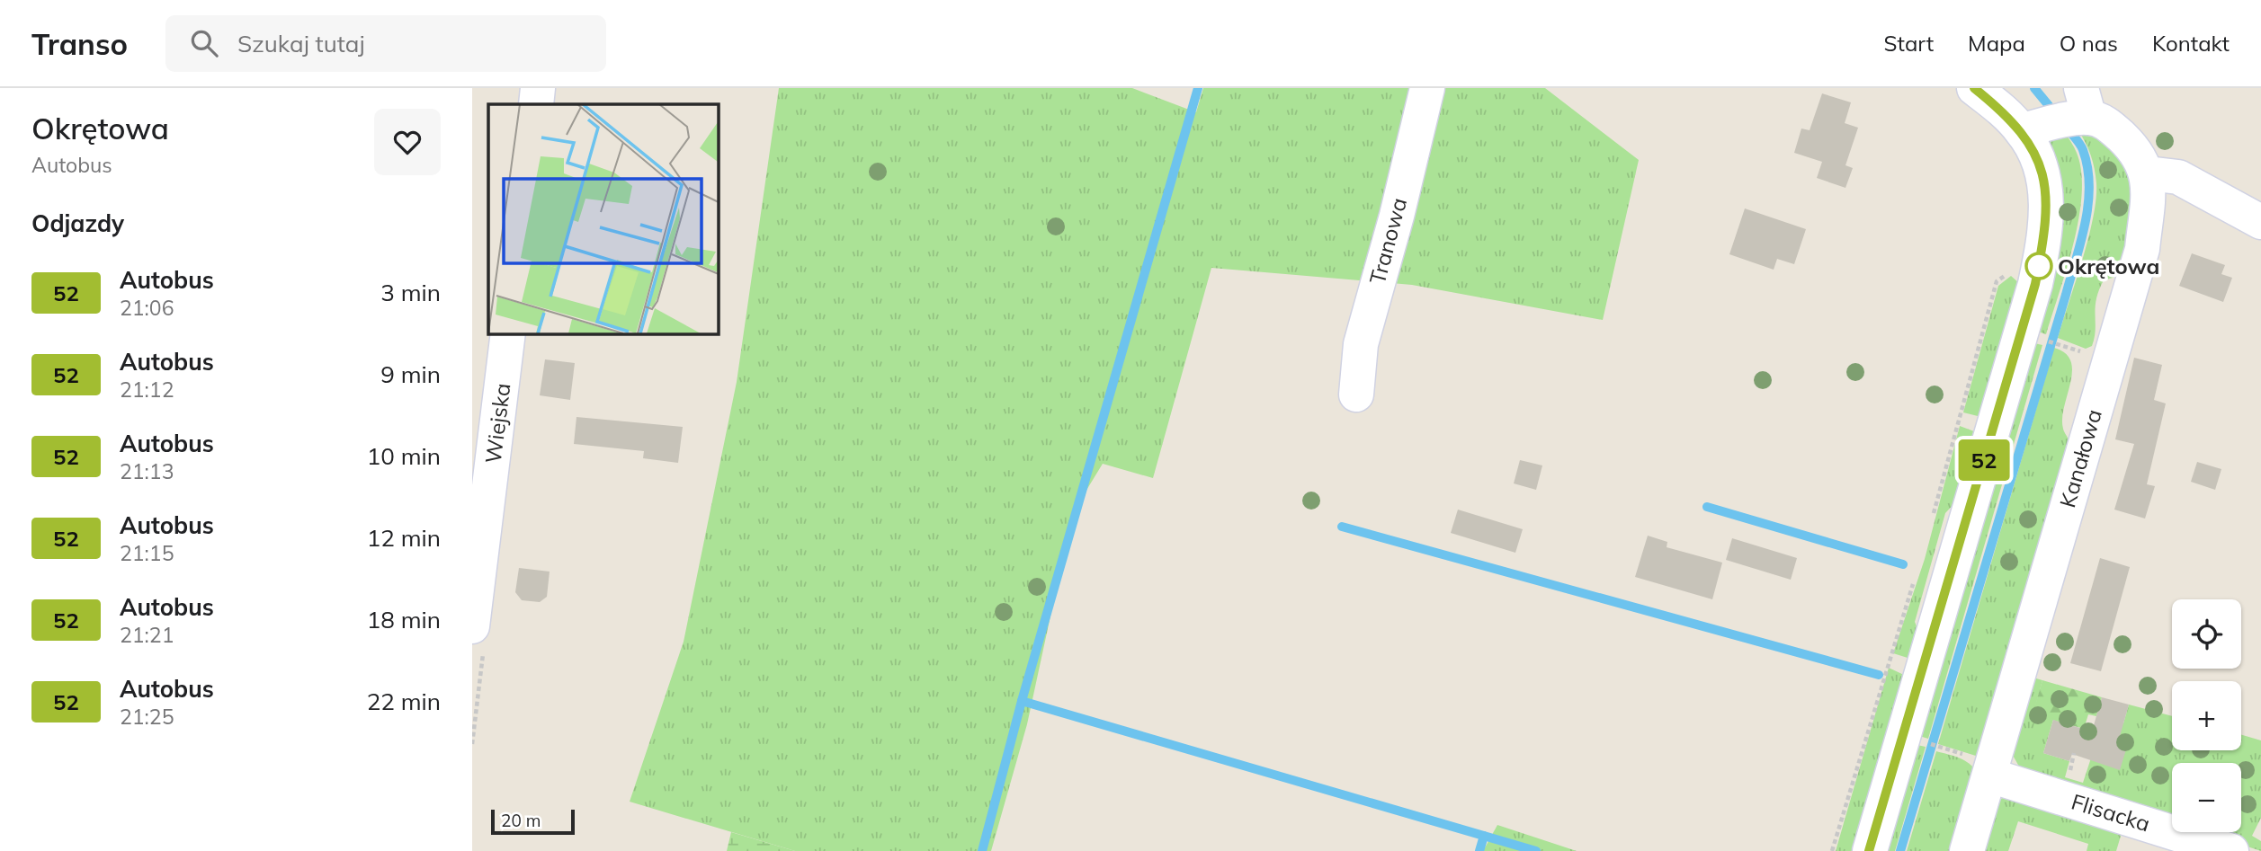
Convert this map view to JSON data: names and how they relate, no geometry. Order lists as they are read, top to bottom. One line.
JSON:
{"streets":{"street":["Tranowa","Wiejska","Kanałowa","Flisacka"]},"crossings":[["Kanałowa","Flisacka"]],"places":["Okrętowa"],"lines":["bus line 52"],"scale_bar":"20 m","page":{"header":"Transo","search":"Szukaj tutaj","nav":["Start","Mapa","O nas","Kontakt"],"heading":[["Okrętowa","Autobus"],"Odjazdy"],"on_map":"52","list":[{"mark":"52","name":"Autobus","note":"21:06","value":"3 min"},{"mark":"52","name":"Autobus","note":"21:12","value":"9 min"},{"mark":"52","name":"Autobus","note":"21:13","value":"10 min"},{"mark":"52","name":"Autobus","note":"21:15","value":"12 min"},{"mark":"52","name":"Autobus","note":"21:21","value":"18 min"},{"mark":"52","name":"Autobus","note":"21:25","value":"22 min"}],"map_buttons":["+","−"],"scale":"20 m"}}
